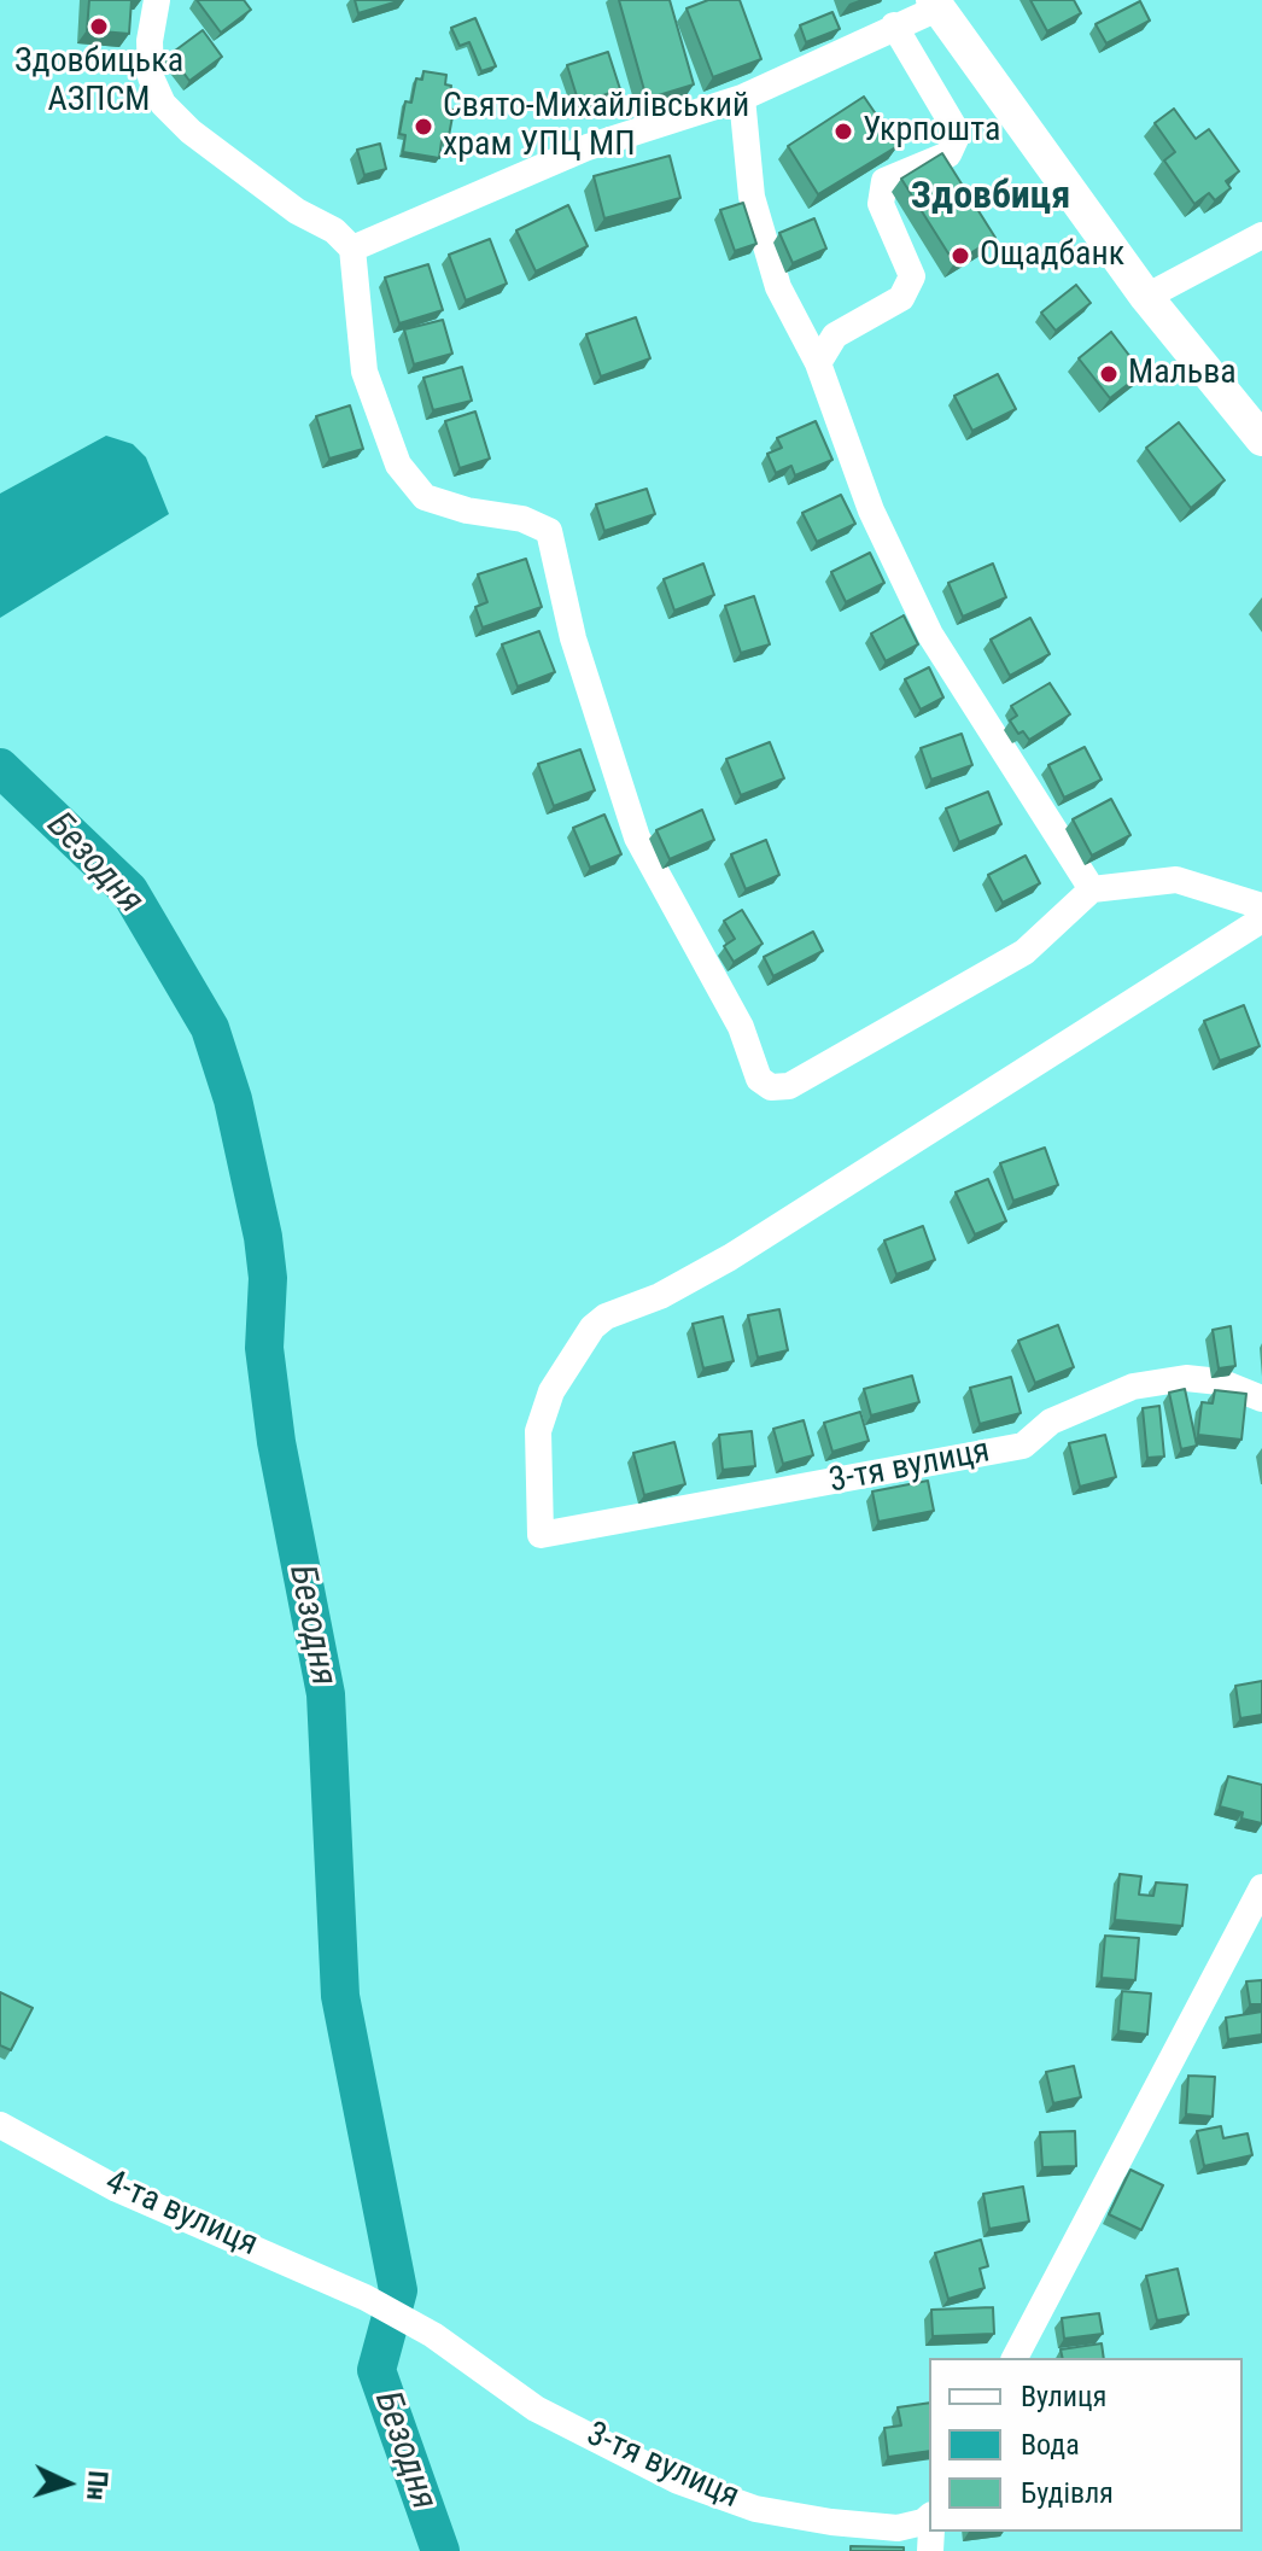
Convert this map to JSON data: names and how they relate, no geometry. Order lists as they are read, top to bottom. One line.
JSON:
{"streets":{"street":["3-тя вулиця","4-та вулиця"]},"crossings":[["3-тя вулиця","4-та вулиця"]],"districts":["Здовбиця"],"water":["Безодня"],"places":["Здовбицька АЗПСМ","Свято-Михайлівський храм УПЦ МП","Укрпошта","Ощадбанк","Мальва"],"legend":["Вулиця","Вода","Будівля"],"north":"right"}
